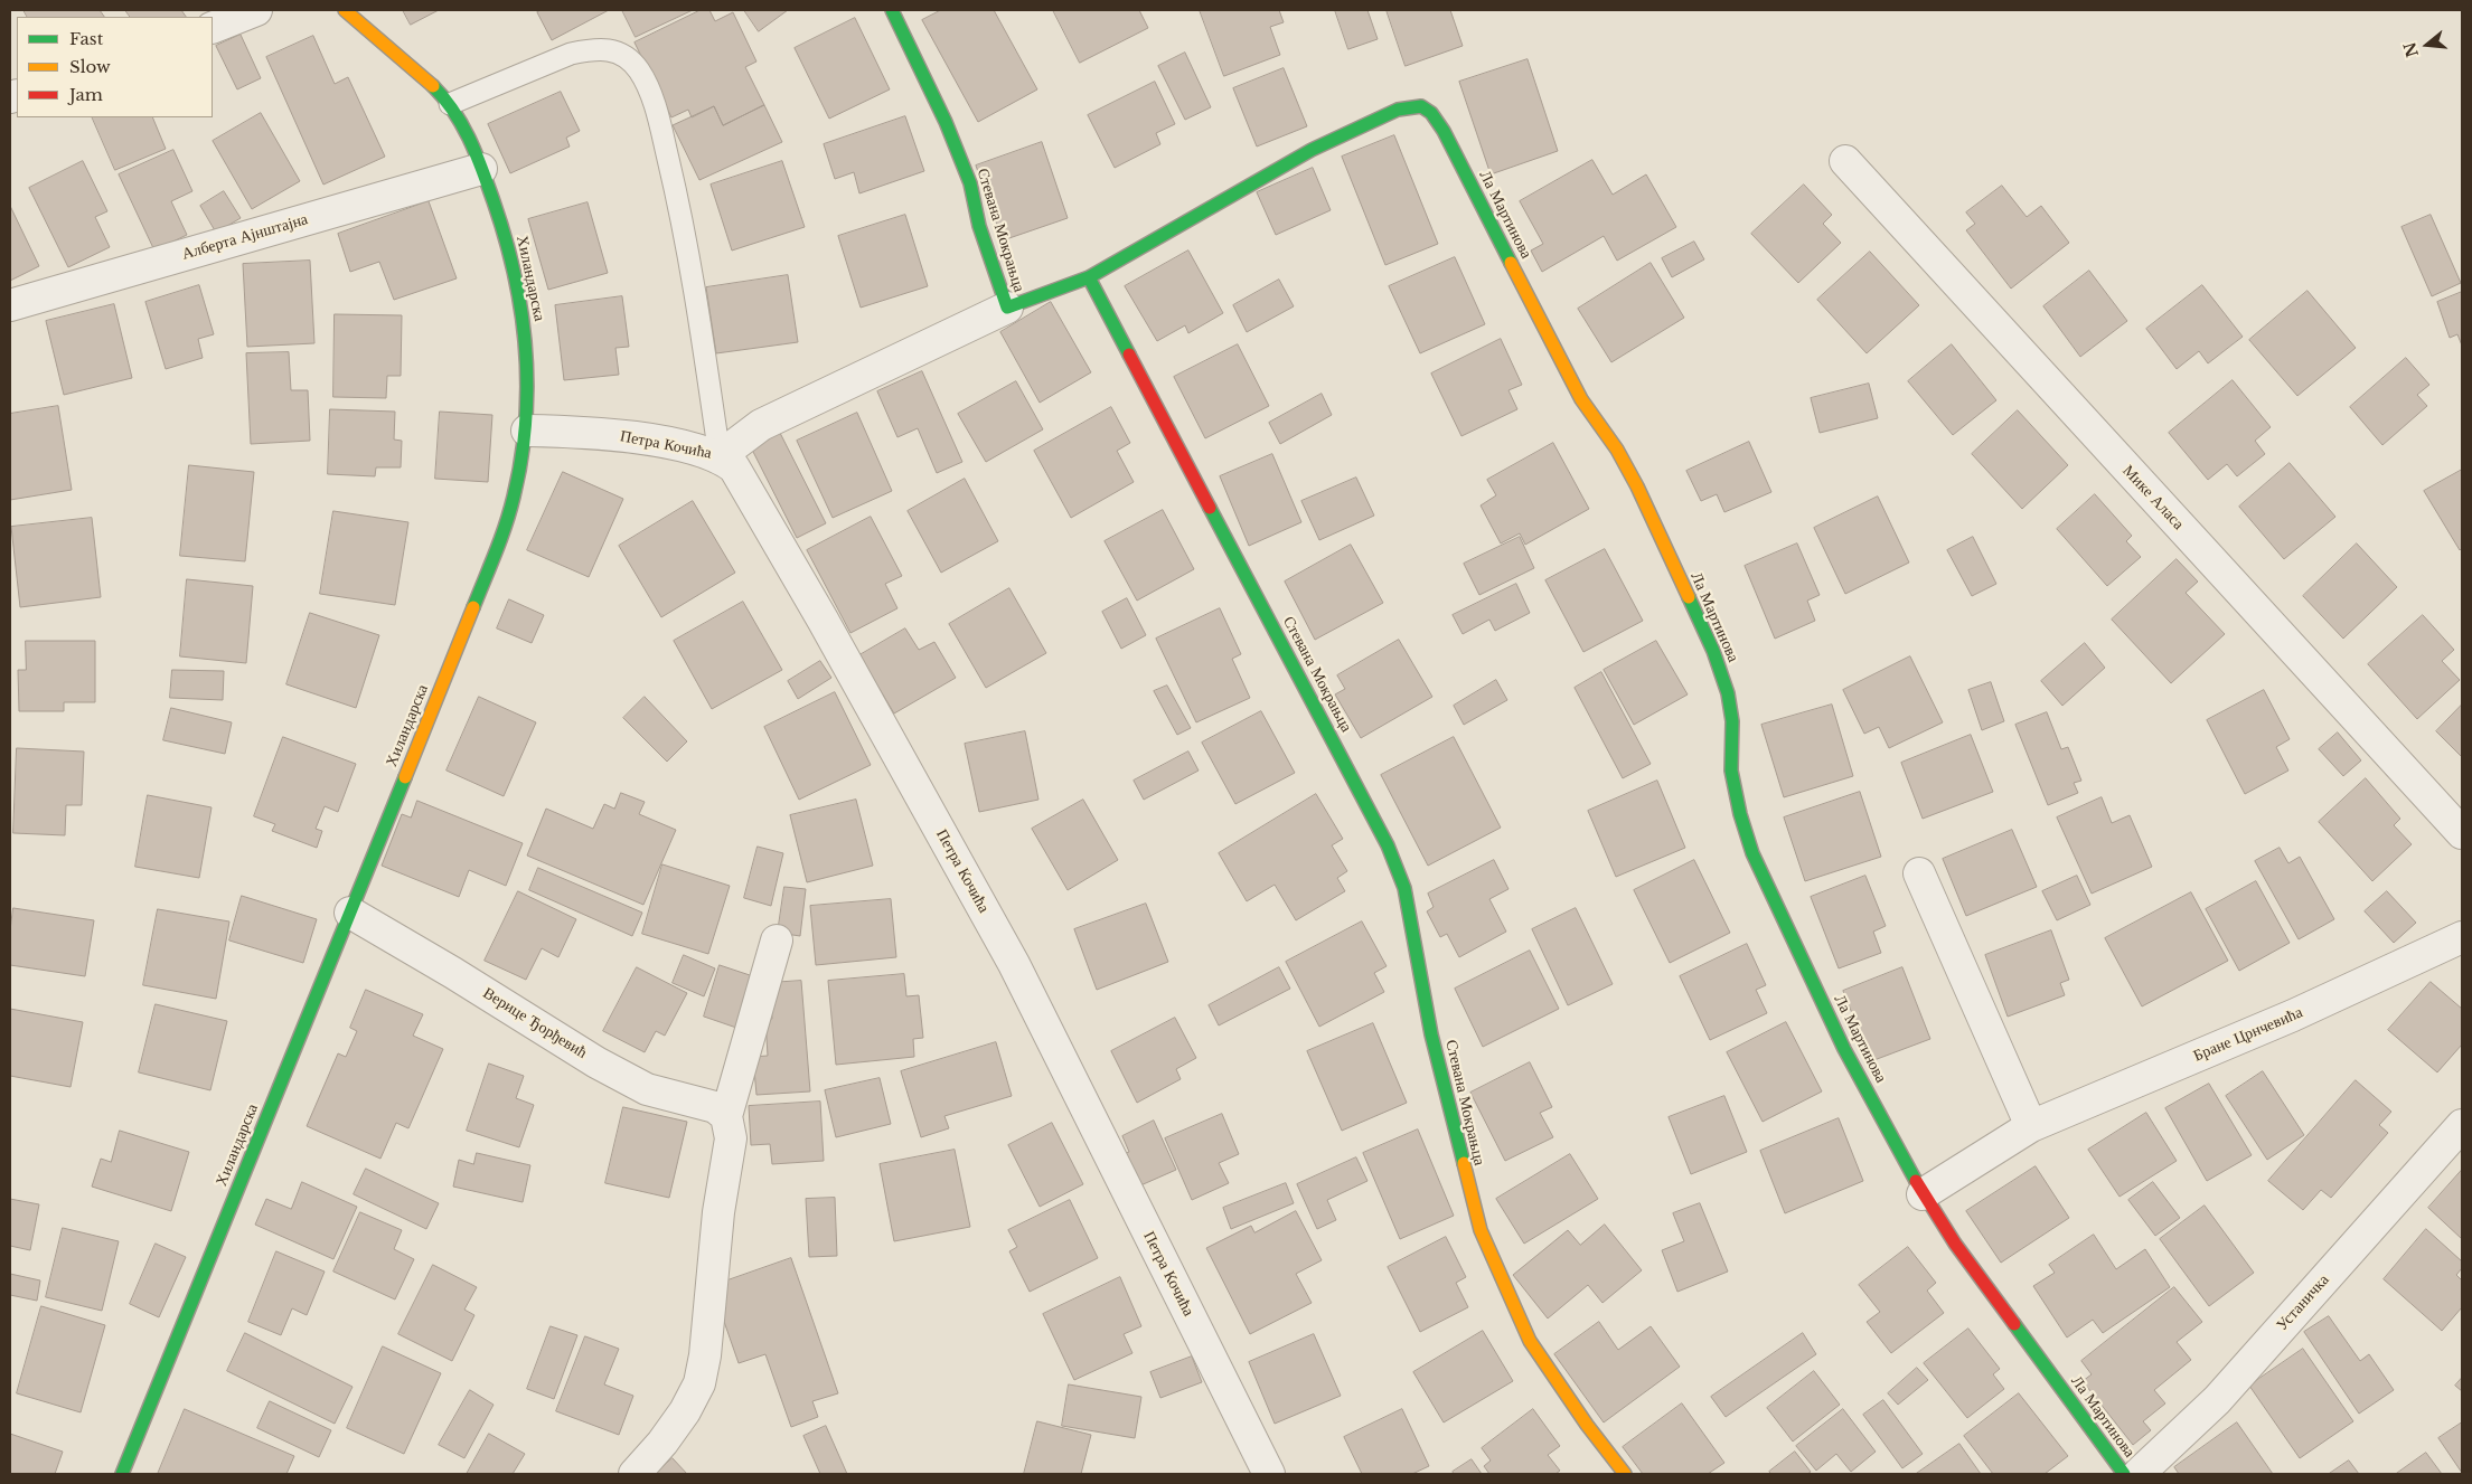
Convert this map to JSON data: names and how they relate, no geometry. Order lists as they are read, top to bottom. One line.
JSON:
{"streets":{"street":["Ла Мартинова","Стевана Мокрањца","Алберта Ајнштајна","Хиландарска","Петра Кочића","Мике Аласа","Верице Ђорђевић","Бране Црнчевића","Устаничка"]},"crossings":[["Ла Мартинова","Стевана Мокрањца"],["Ла Мартинова","Бране Црнчевића"],["Алберта Ајнштајна","Хиландарска"],["Хиландарска","Петра Кочића"],["Хиландарска","Верице Ђорђевић"]],"legend":["Fast","Slow","Jam"],"north":"left"}
